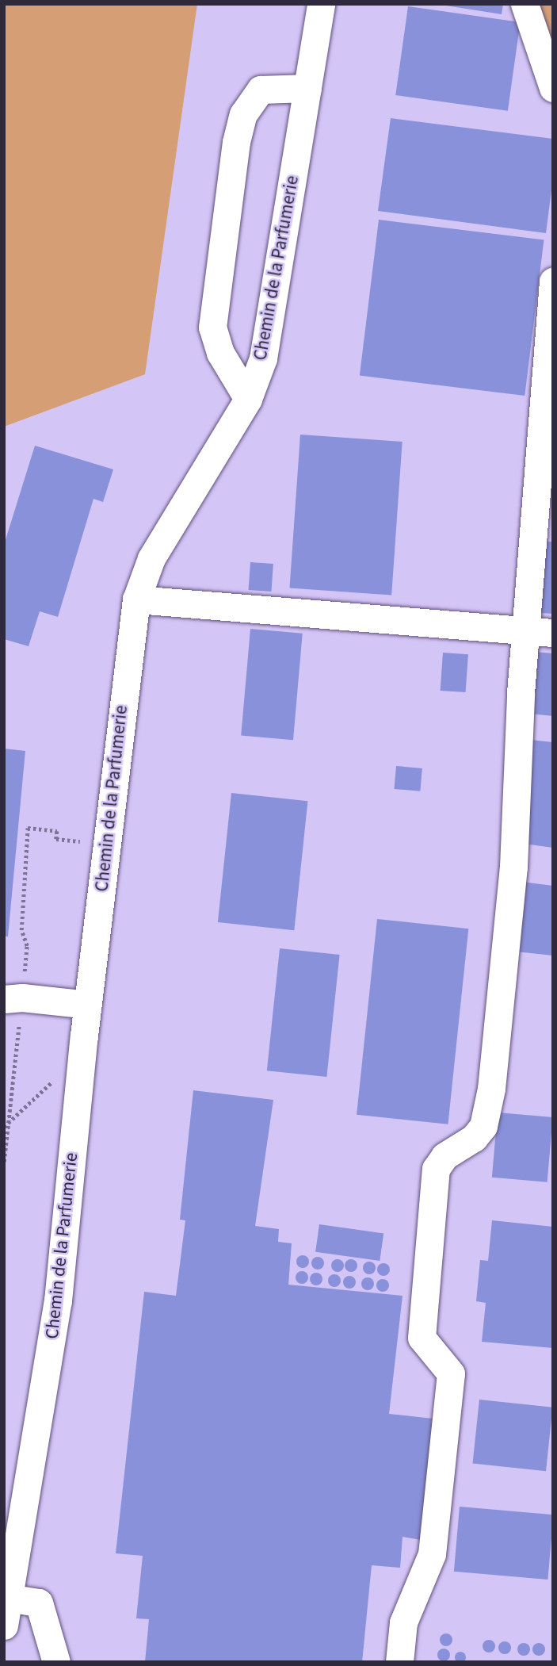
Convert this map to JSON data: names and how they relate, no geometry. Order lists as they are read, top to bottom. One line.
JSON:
{"streets":{"lane":["Chemin de la Parfumerie"]}}
